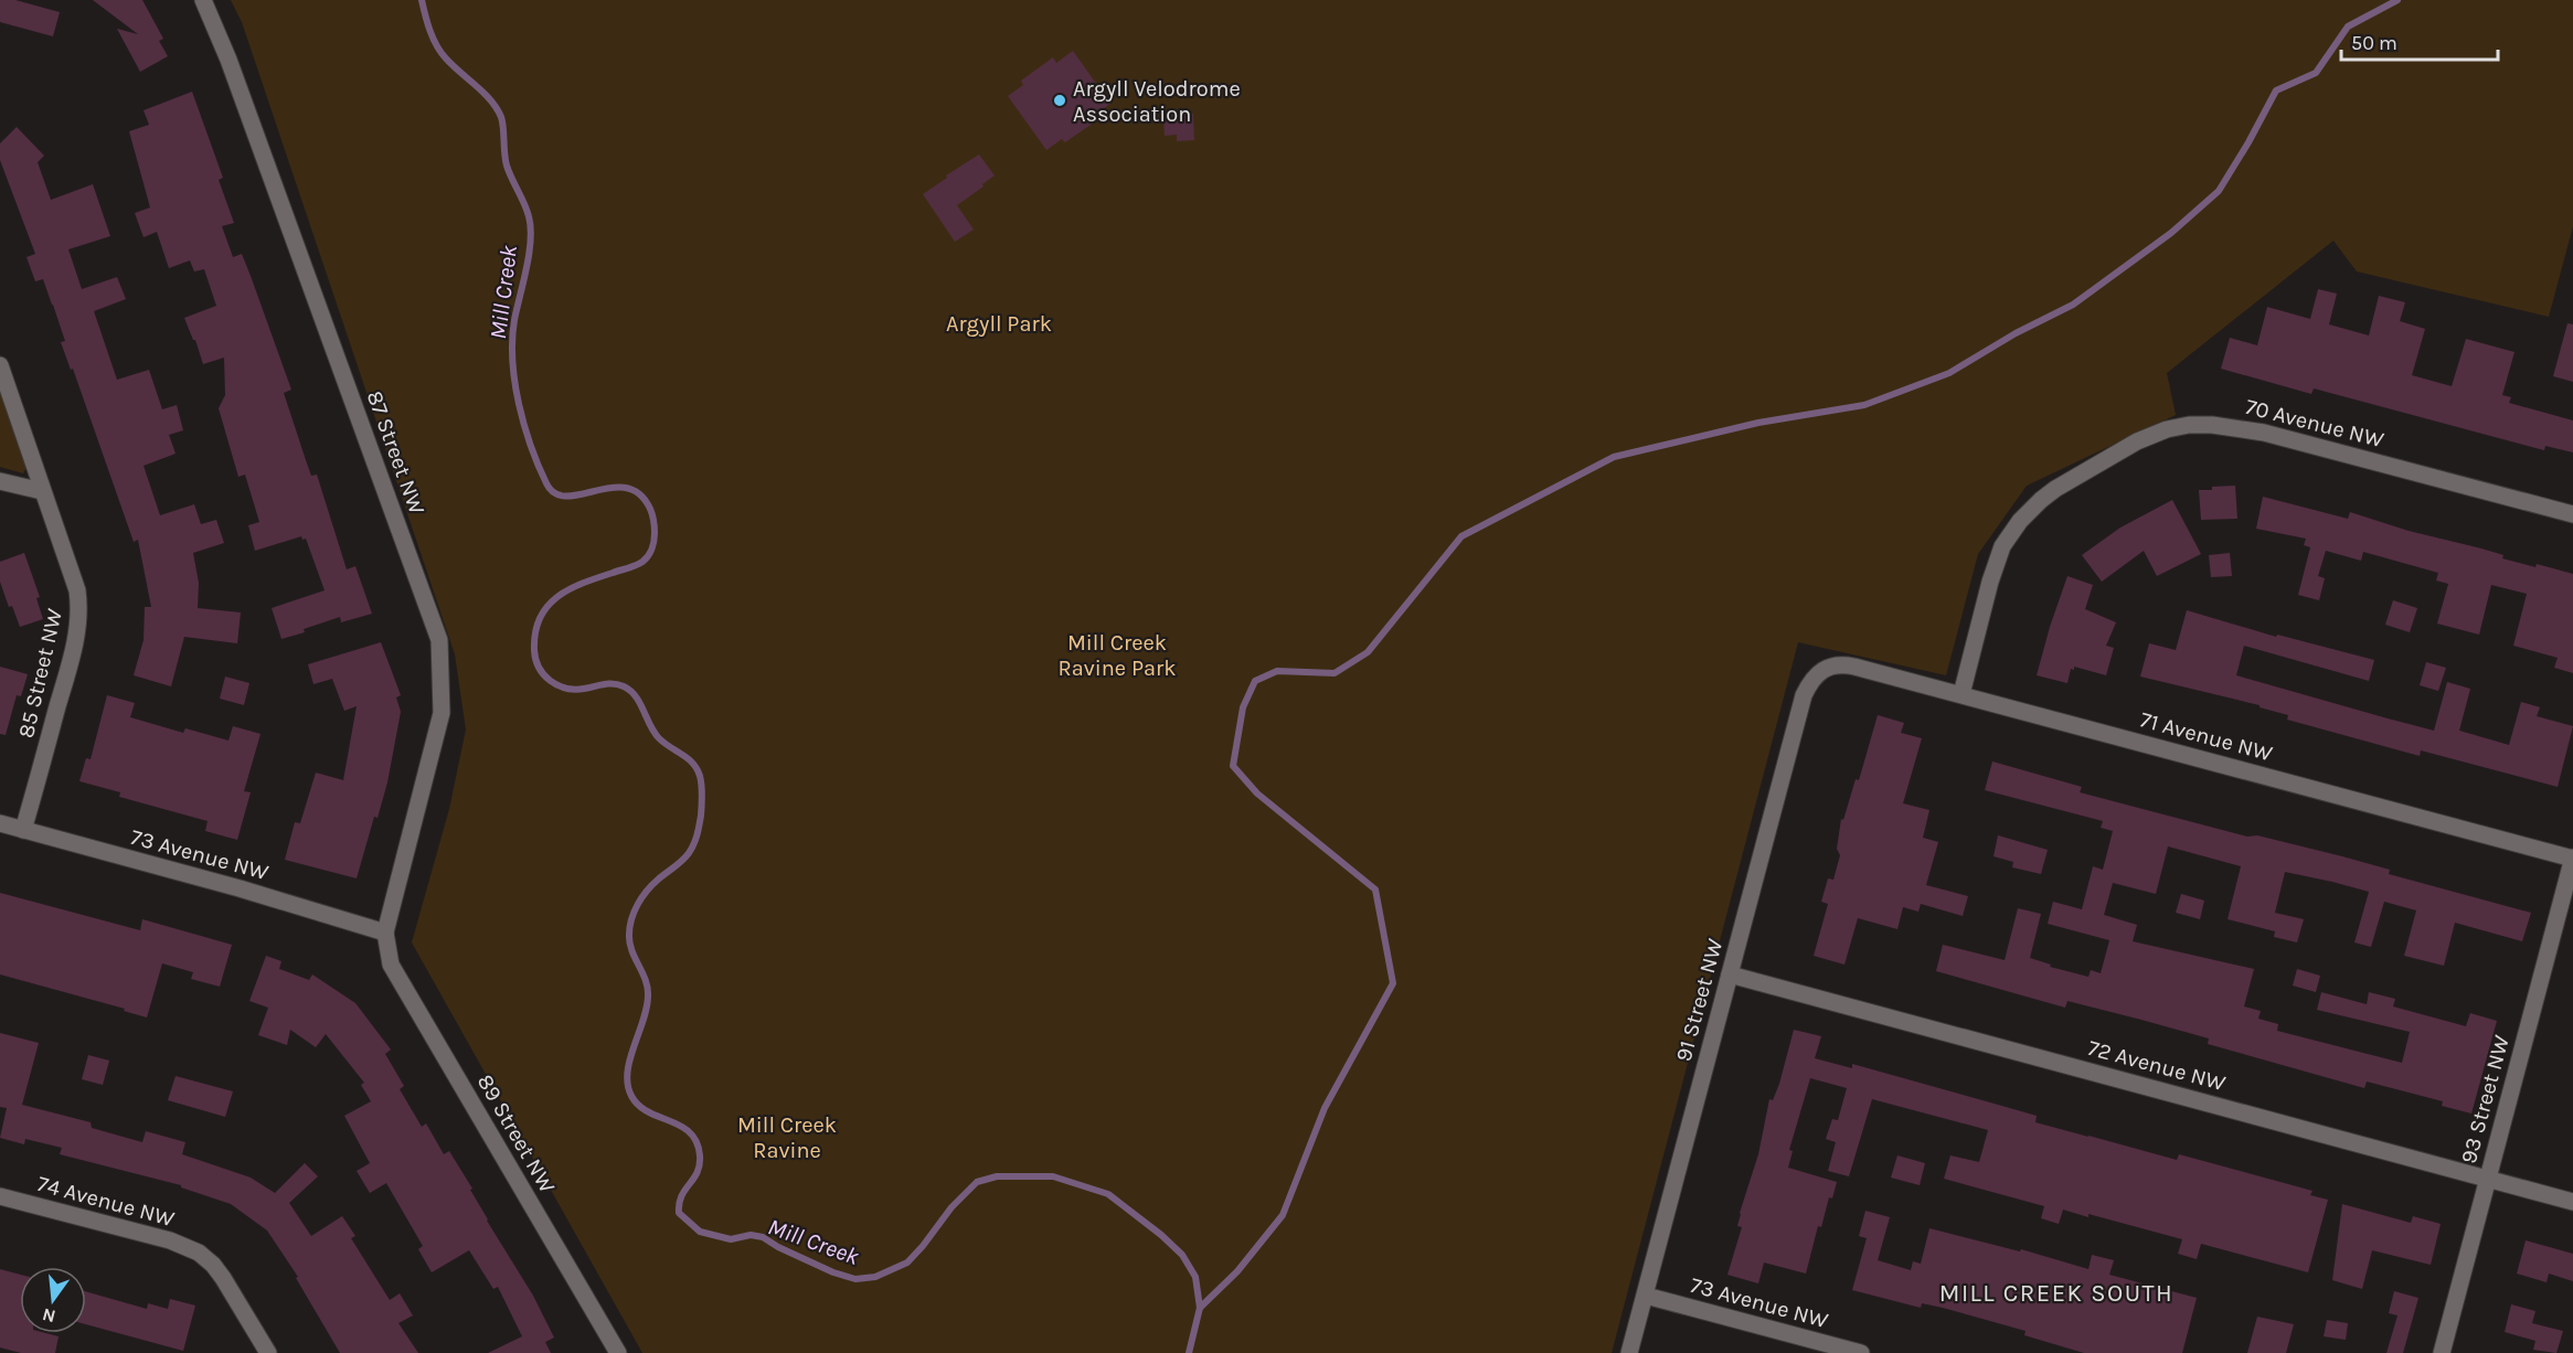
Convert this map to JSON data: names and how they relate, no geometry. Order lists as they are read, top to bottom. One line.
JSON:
{"streets":{"street":["70 Avenue NW","87 Street NW","85 Street NW","71 Avenue NW","73 Avenue NW","91 Street NW","72 Avenue NW","93 Street NW","89 Street NW","74 Avenue NW"]},"crossings":[["70 Avenue NW","71 Avenue NW"],["87 Street NW","73 Avenue NW"],["87 Street NW","89 Street NW"],["85 Street NW","73 Avenue NW"],["71 Avenue NW","91 Street NW"],["71 Avenue NW","93 Street NW"],["73 Avenue NW","91 Street NW"],["73 Avenue NW","89 Street NW"],["91 Street NW","72 Avenue NW"],["72 Avenue NW","93 Street NW"]],"districts":["MILL CREEK SOUTH"],"water":["Mill Creek"],"parks":["Argyll Park","Mill Creek Ravine Park","Mill Creek Ravine"],"places":["Argyll Velodrome Association"],"scale_bar":"50 m","north":"bottom"}
